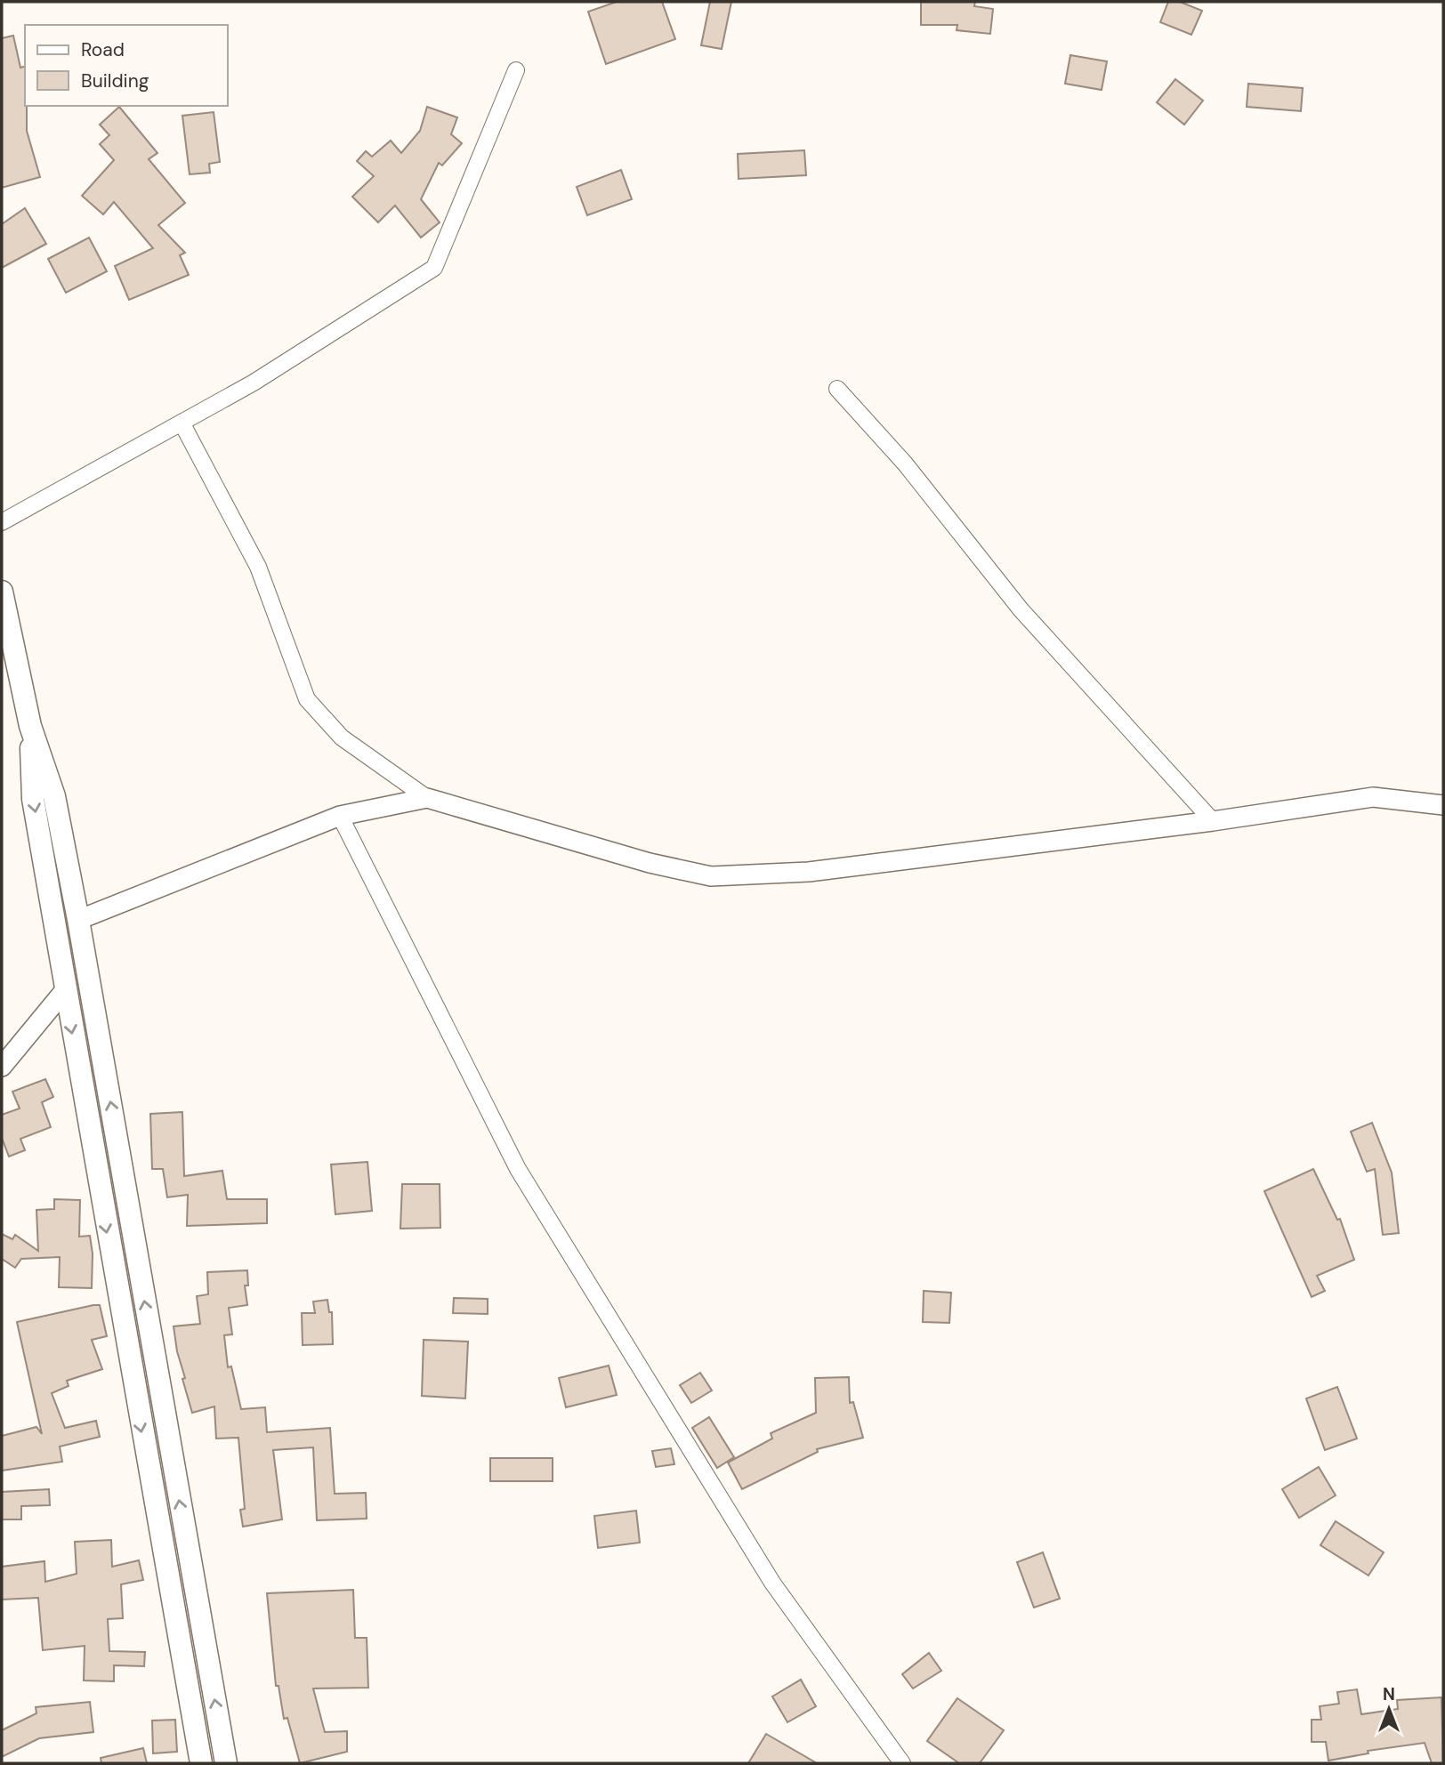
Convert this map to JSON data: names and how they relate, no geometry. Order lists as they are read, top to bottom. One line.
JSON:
{"legend":["Road","Building"],"north":"top"}
